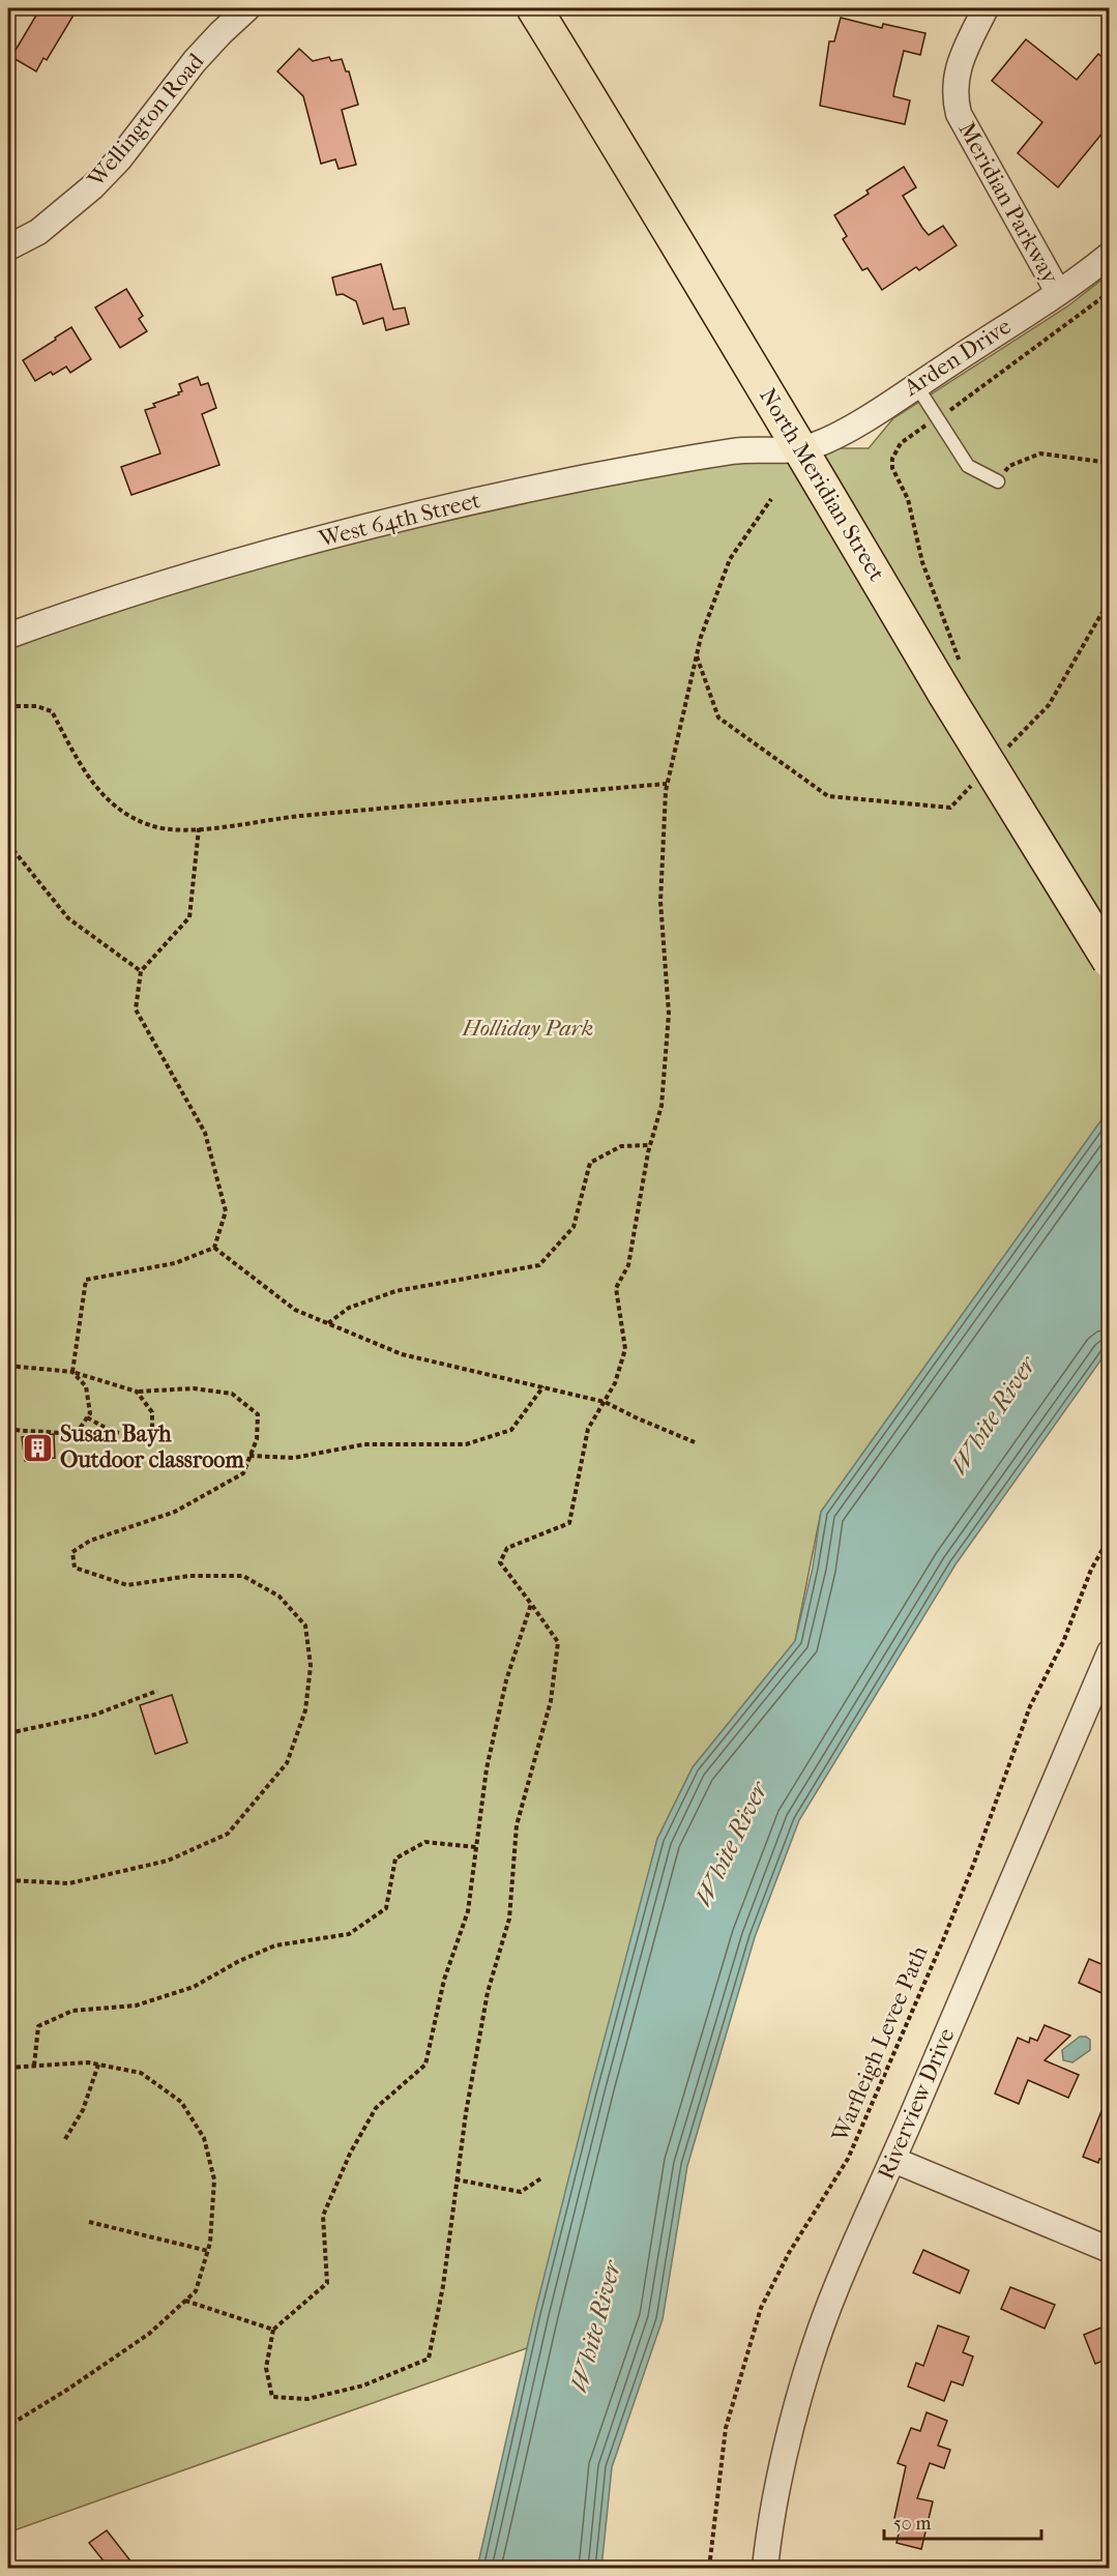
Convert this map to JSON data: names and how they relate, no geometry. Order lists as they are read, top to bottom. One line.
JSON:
{"streets":{"main road":["North Meridian Street"],"street":["Wellington Road","Meridian Parkway","Arden Drive","West 64th Street","Riverview Drive"],"path":["Warfleigh Levee Path"]},"crossings":[["Meridian Parkway","Arden Drive"],["Arden Drive","North Meridian Street"],["Arden Drive","West 64th Street"],["North Meridian Street","West 64th Street"]],"water":["White River"],"parks":["Holliday Park"],"places":{"building":["Susan Bayh Outdoor classroom"]},"scale_bar":"50 m"}
